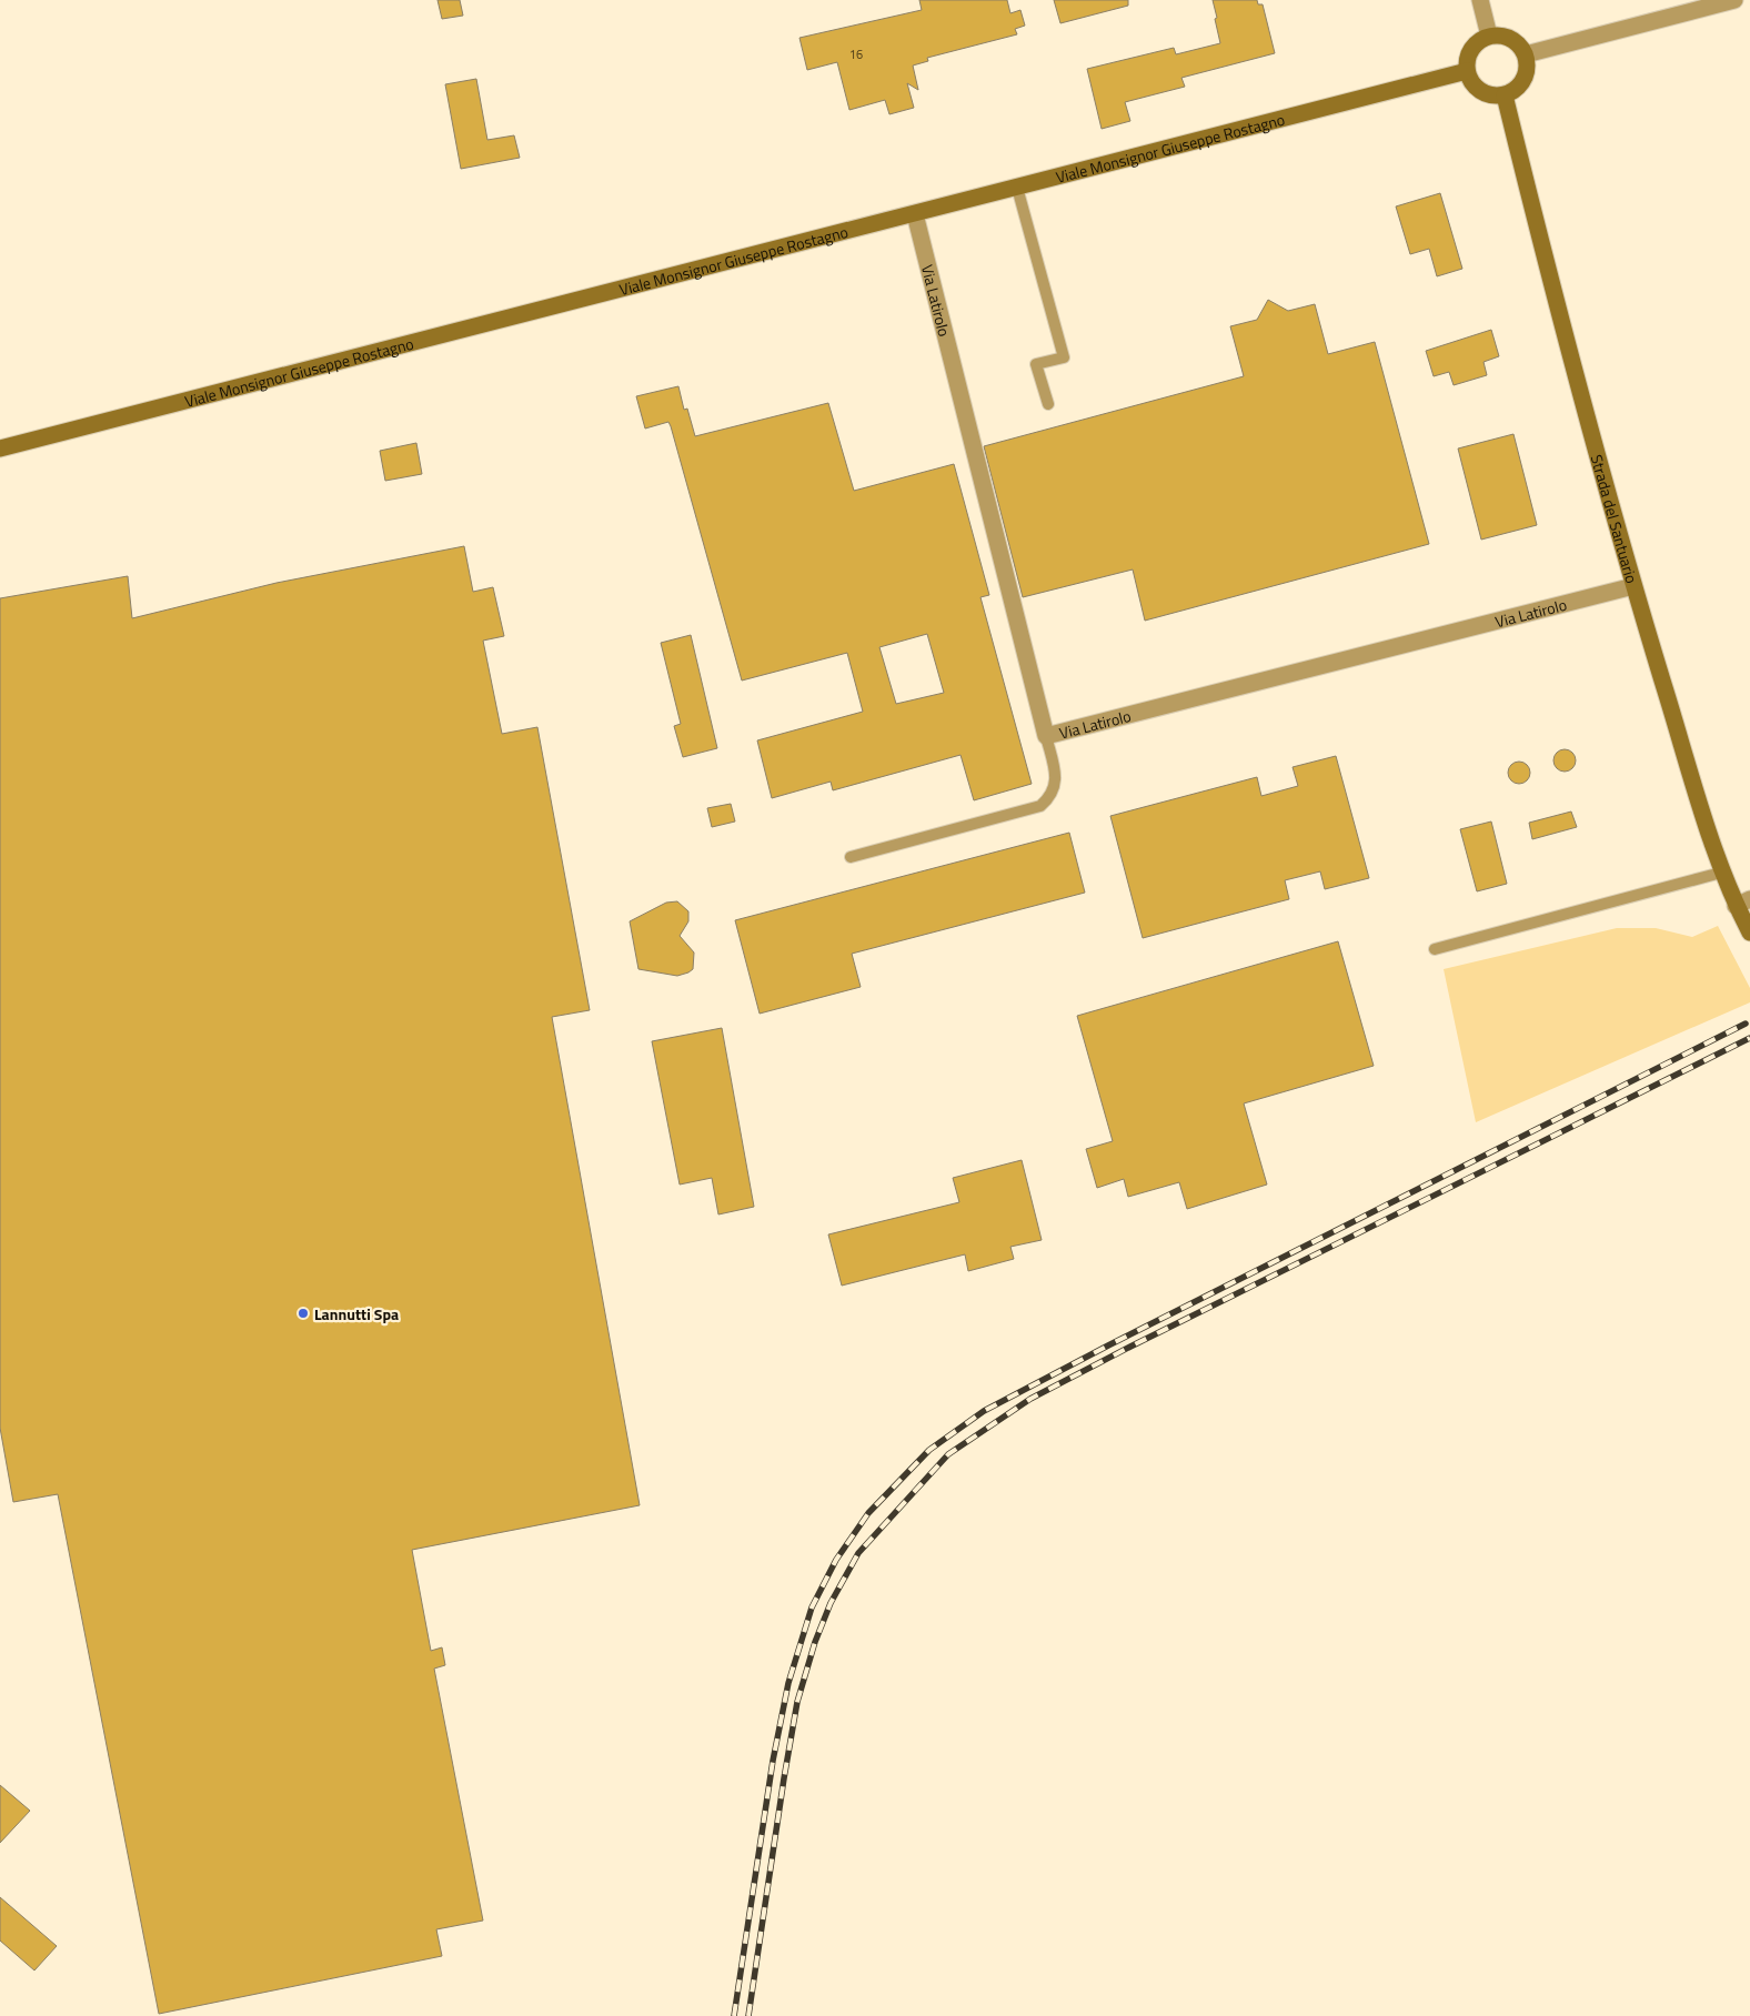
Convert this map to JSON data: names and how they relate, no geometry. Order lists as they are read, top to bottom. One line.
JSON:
{"streets":{"street":["Viale Monsignor Giuseppe Rostagno","Via Latirolo","Strada del Santuario"]},"crossings":[["Viale Monsignor Giuseppe Rostagno","Via Latirolo"],["Viale Monsignor Giuseppe Rostagno","Strada del Santuario"],["Via Latirolo","Strada del Santuario"]],"places":["Lannutti Spa"],"house_numbers":["16"]}
